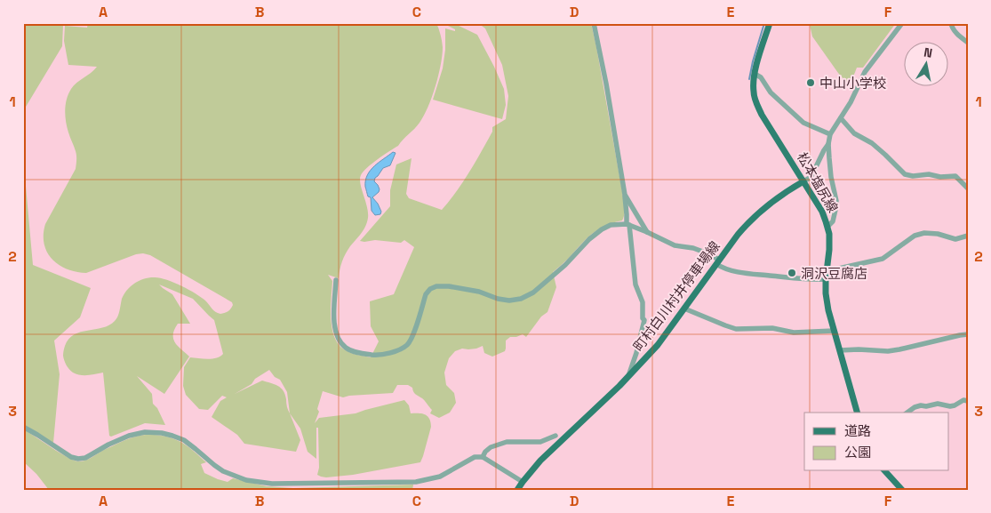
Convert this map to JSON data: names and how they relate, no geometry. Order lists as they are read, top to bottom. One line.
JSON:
{"streets":{"main road":["松本塩尻線","町村白川村井停車場線"]},"crossings":[["松本塩尻線","町村白川村井停車場線"]],"places":["中山小学校","洞沢豆腐店"],"legend":["道路","公園"],"north":"top","grid":{"columns":["A","B","C","D","E","F"],"rows":["1","2","3"]}}
